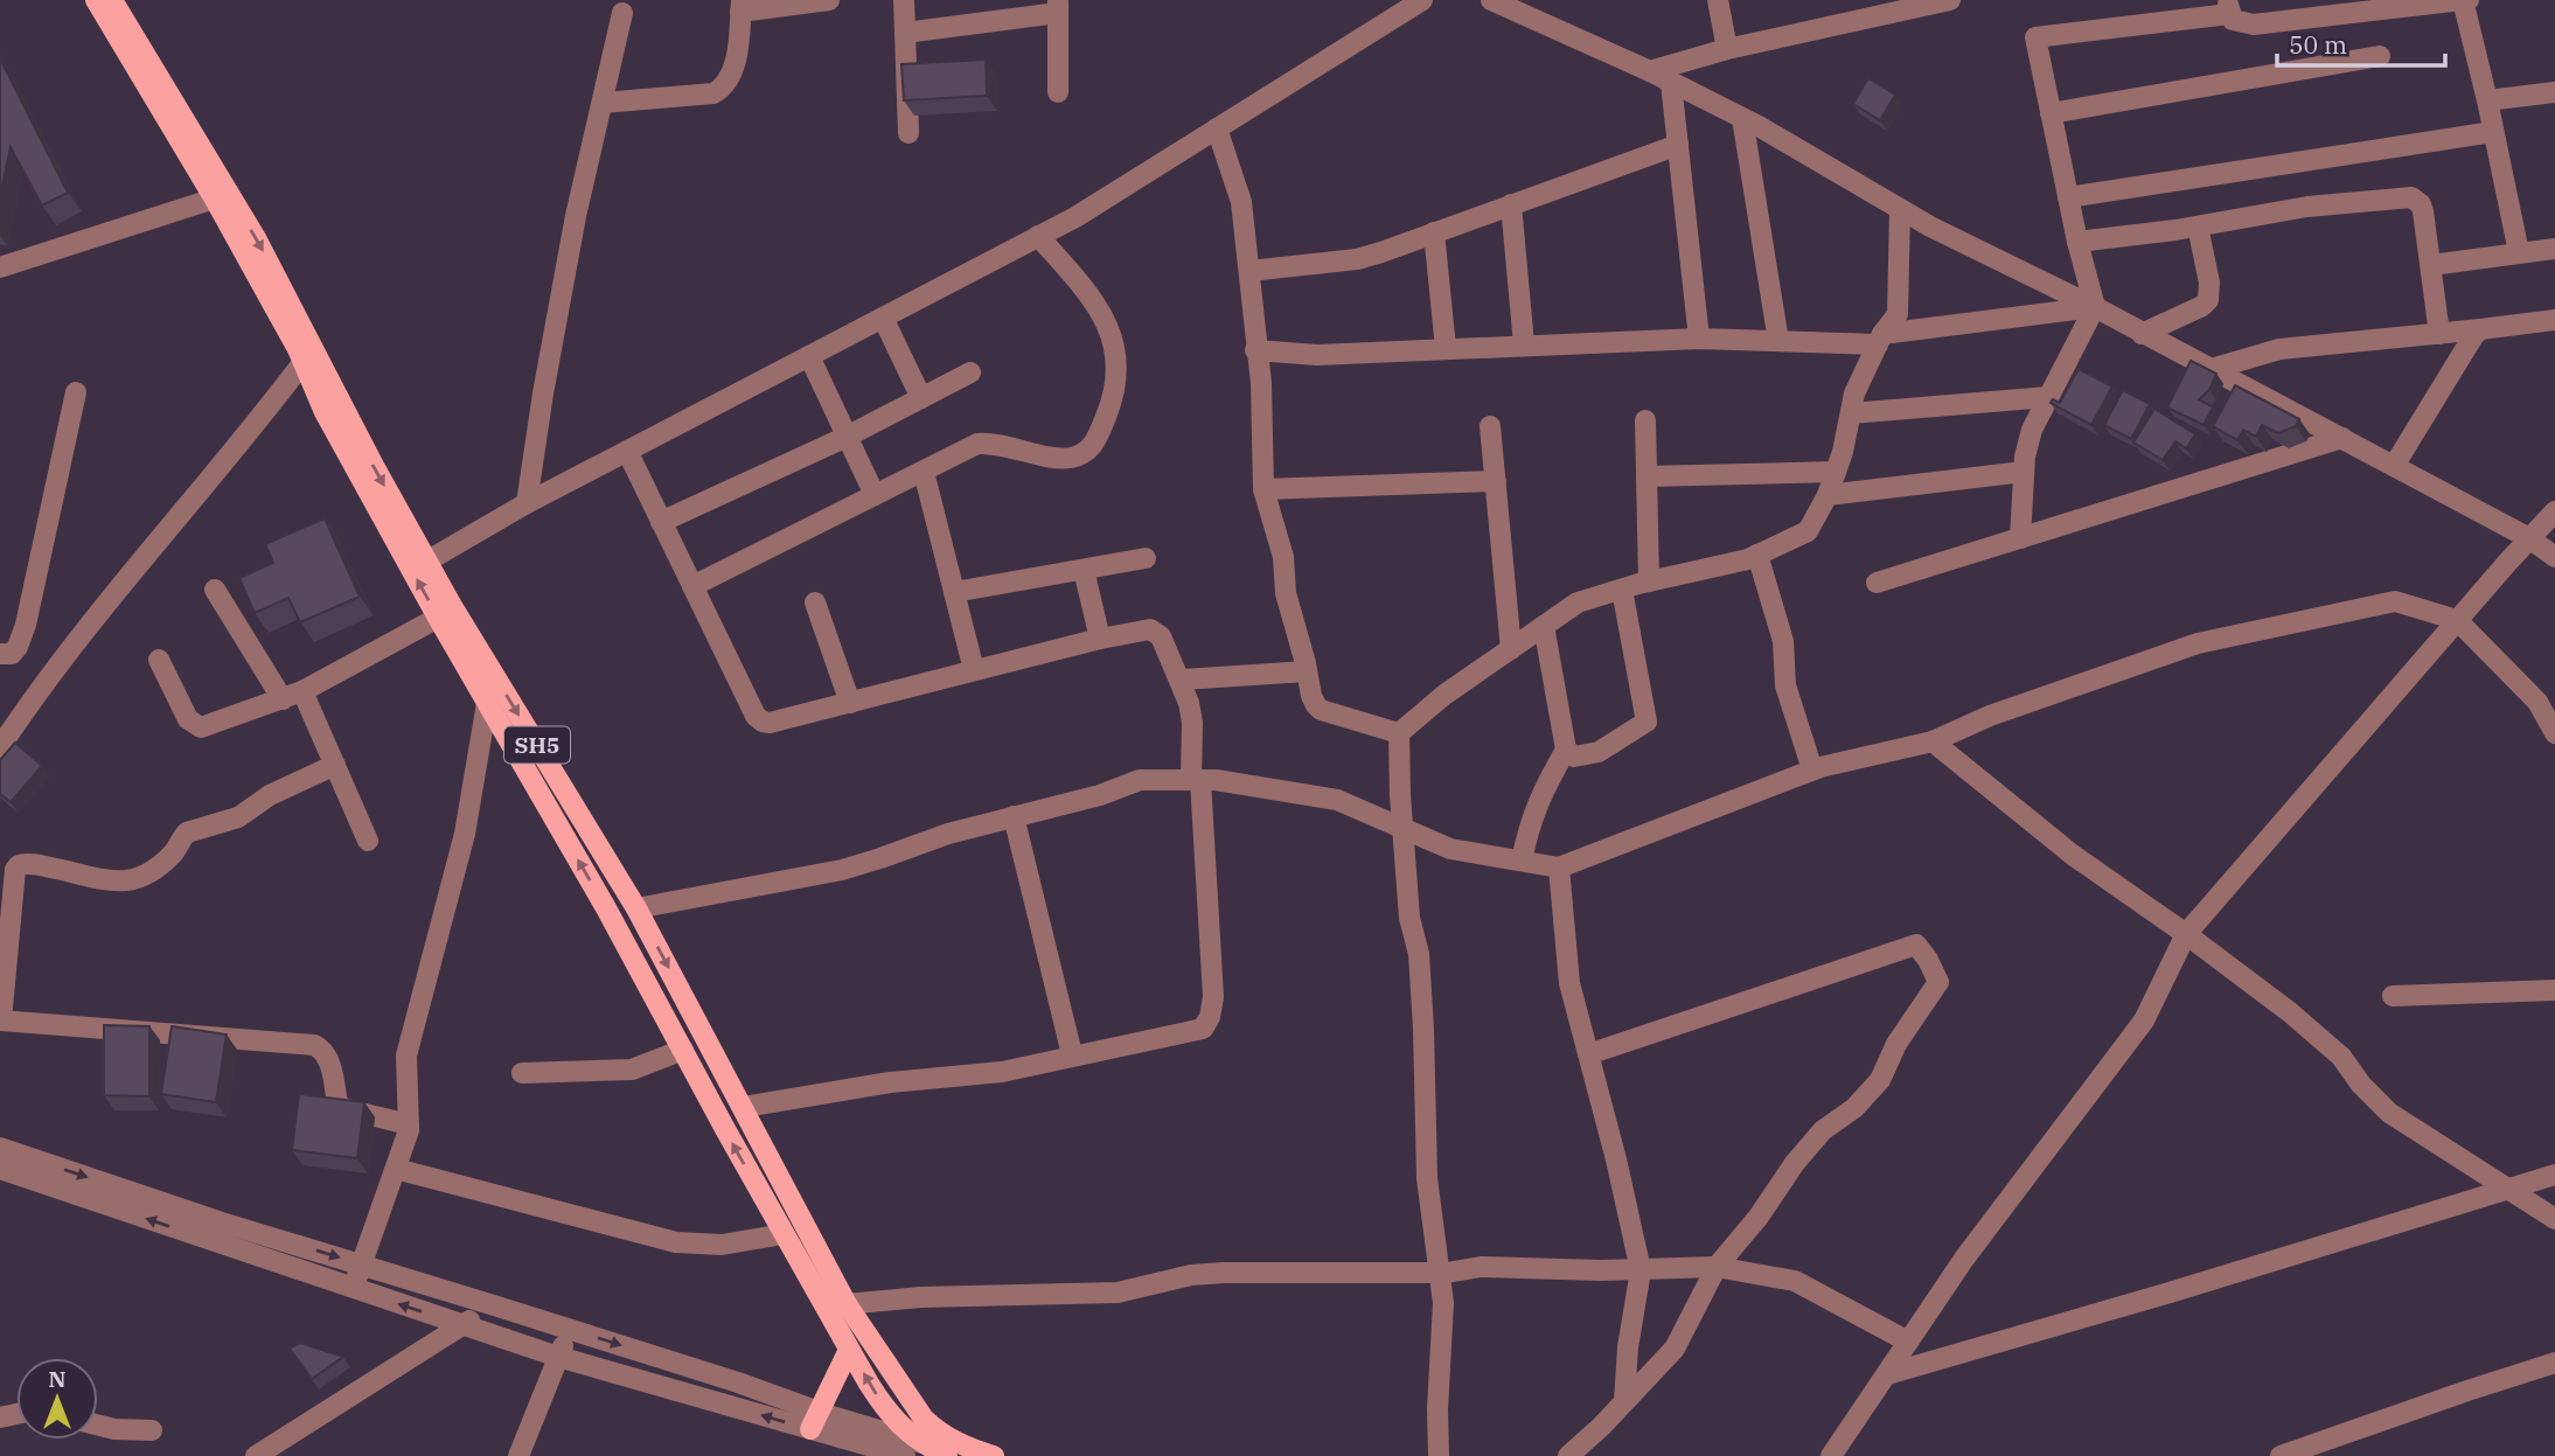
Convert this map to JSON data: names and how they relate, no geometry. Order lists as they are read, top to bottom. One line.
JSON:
{"streets":{"main road":["SH5"]},"scale_bar":"50 m","north":"top"}
